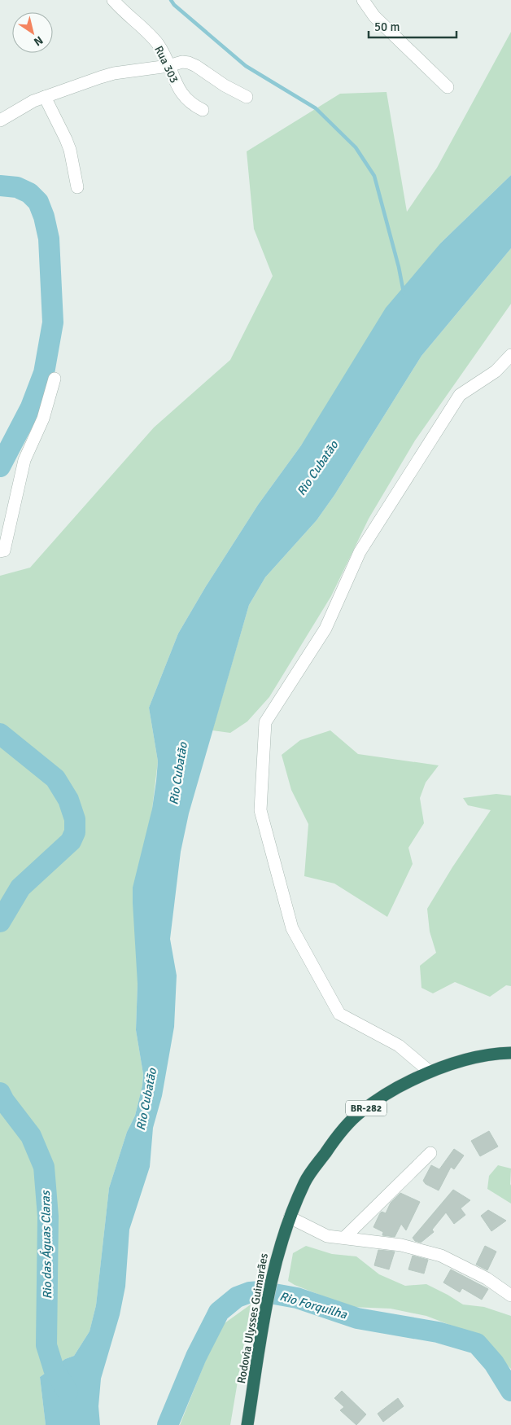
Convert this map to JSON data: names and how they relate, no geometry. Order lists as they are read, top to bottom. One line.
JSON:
{"streets":{"highway":["BR-282","Rodovia Ulysses Guimarães"],"street":["Rua 303"]},"water":["Rio Cubatão","Rio das Águas Claras","Rio Forquilha"],"scale_bar":"50 m","north":"bottom right"}
